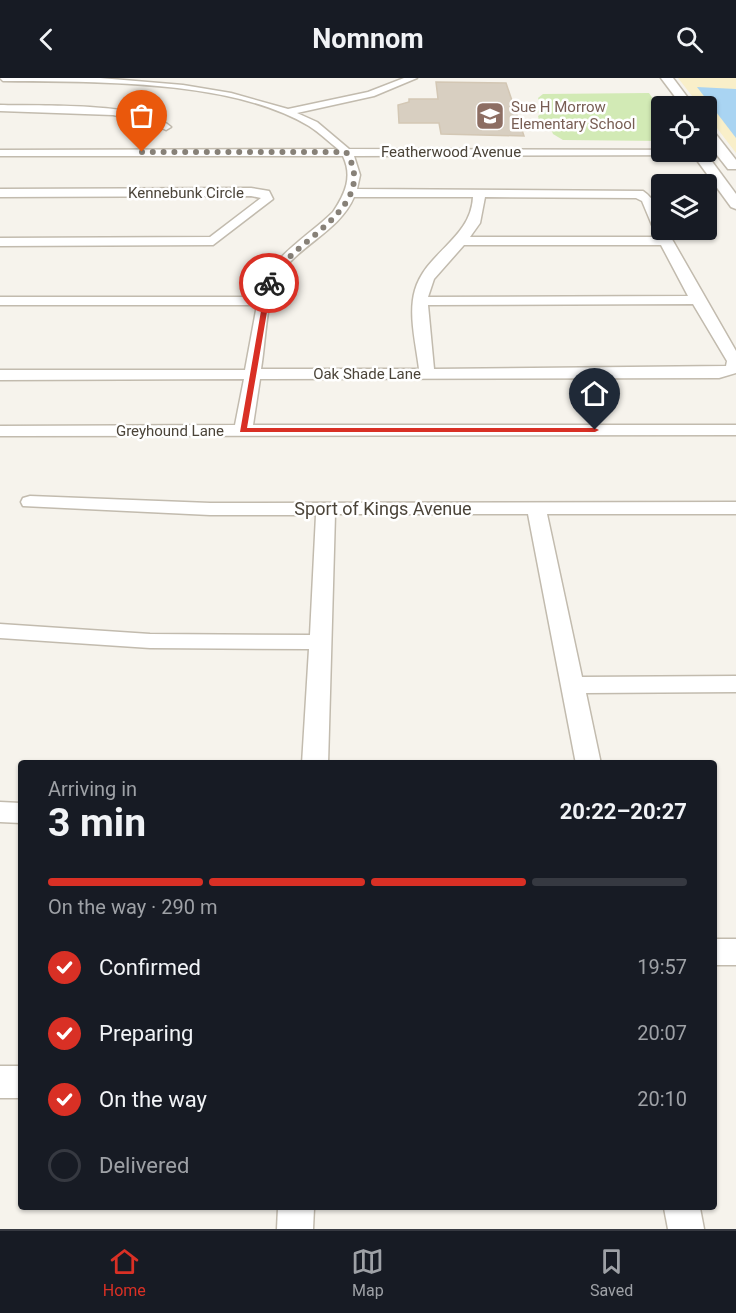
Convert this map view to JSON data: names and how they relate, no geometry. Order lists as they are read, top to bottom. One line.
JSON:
{"streets":{"street":["Featherwood Avenue","Kennebunk Circle","Oak Shade Lane","Greyhound Lane","Sport of Kings Avenue"]},"places":{"school or university":["Sue H Morrow Elementary School"]},"page":{"header":"Nomnom","heading":["3 min","Arriving in","20:22–20:27"],"bar":"On the way · 290 m","list":[["Confirmed","19:57"],["Preparing","20:07"],["On the way","20:10"],"Delivered"],"tabs":["Home","Map","Saved"]}}
